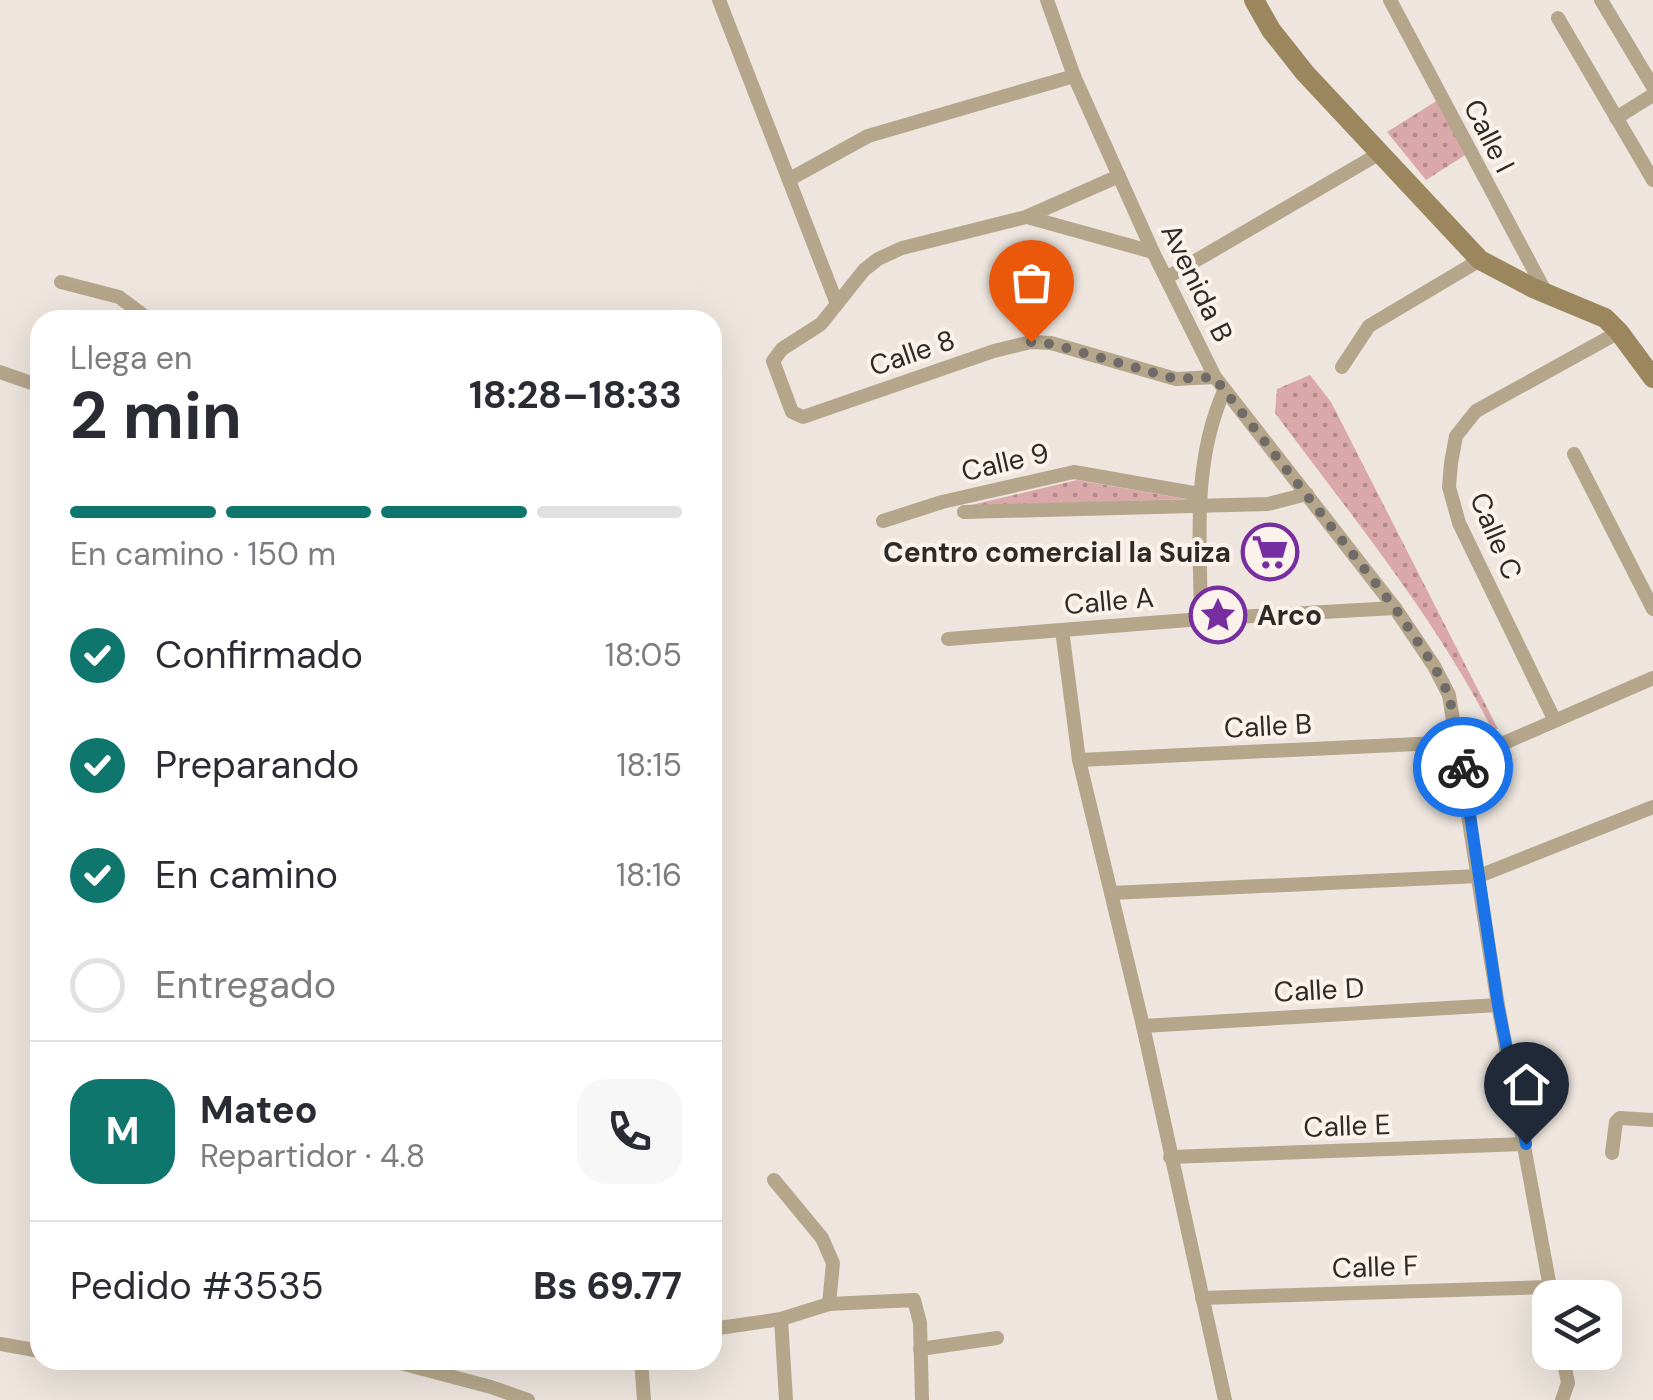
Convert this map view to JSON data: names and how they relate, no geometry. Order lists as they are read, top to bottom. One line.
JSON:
{"streets":{"street":["Calle I","Avenida B","Calle 8","Calle 9","Calle C","Calle A","Calle B","Calle D","Calle E","Calle F"]},"crossings":[["Avenida B","Calle 8"],["Avenida B","Calle A"],["Avenida B","Calle B"],["Avenida B","Calle D"],["Avenida B","Calle E"],["Calle C","Calle B"]],"places":{"supermarket":["Centro comercial la Suiza"],"place":["Arco"]},"page":{"heading":["2 min","Llega en","18:28–18:33"],"panel":["Mateo","Repartidor · 4.8","Pedido #3535","Bs 69.77"],"bar":"En camino · 150 m","list":[["Confirmado","18:05"],["Preparando","18:15"],["En camino","18:16"],"Entregado"],"round":"M"}}
